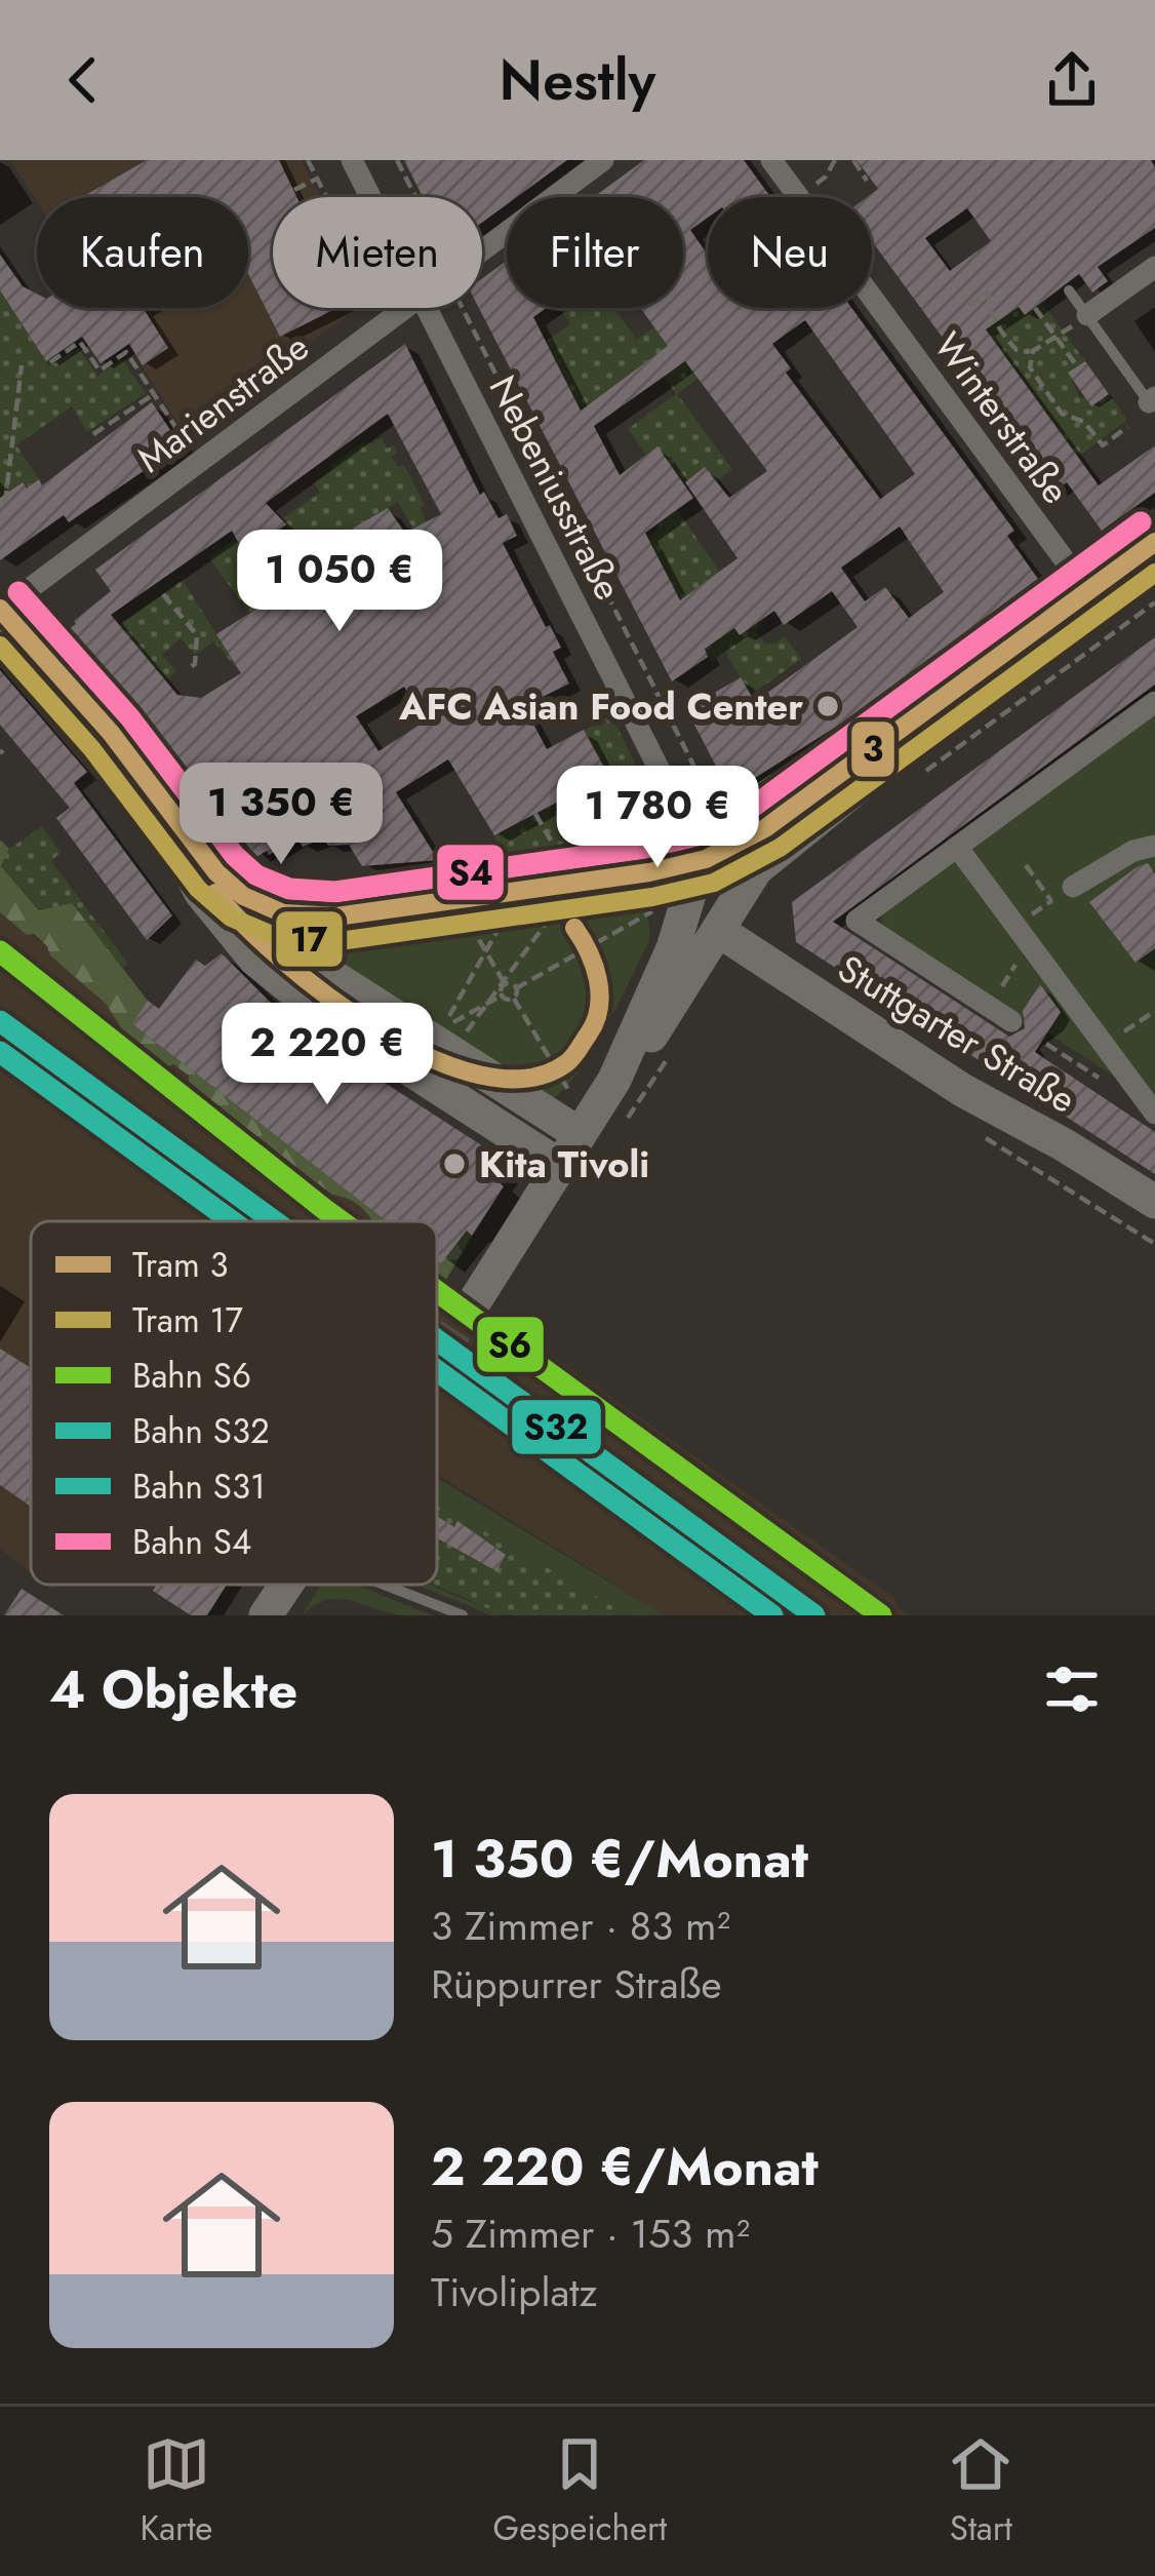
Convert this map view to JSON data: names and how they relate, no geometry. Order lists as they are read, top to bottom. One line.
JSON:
{"streets":{"main road":["Stuttgarter Straße"],"street":["Marienstraße","Winterstraße","Nebeniusstraße"]},"places":["AFC Asian Food Center","Kita Tivoli"],"lines":["rail line S4","tram line 3","tram line 17","rail line S6","rail line S32","rail line S31"],"legend":["Tram 3","Tram 17","Bahn S6","Bahn S32","Bahn S31","Bahn S4"],"page":{"header":"Nestly","chip":["Kaufen","Mieten","Filter","Neu"],"price":["1 050 €","1 350 €","1 780 €","2 220 €"],"heading":"4 Objekte","list":[{"name":"1 350 €/Monat","note":"3 Zimmer · 83 m² · Rüppurrer Straße"},{"name":"2 220 €/Monat","note":"5 Zimmer · 153 m² · Tivoliplatz"}],"tabs":["Karte","Gespeichert","Start"]}}
